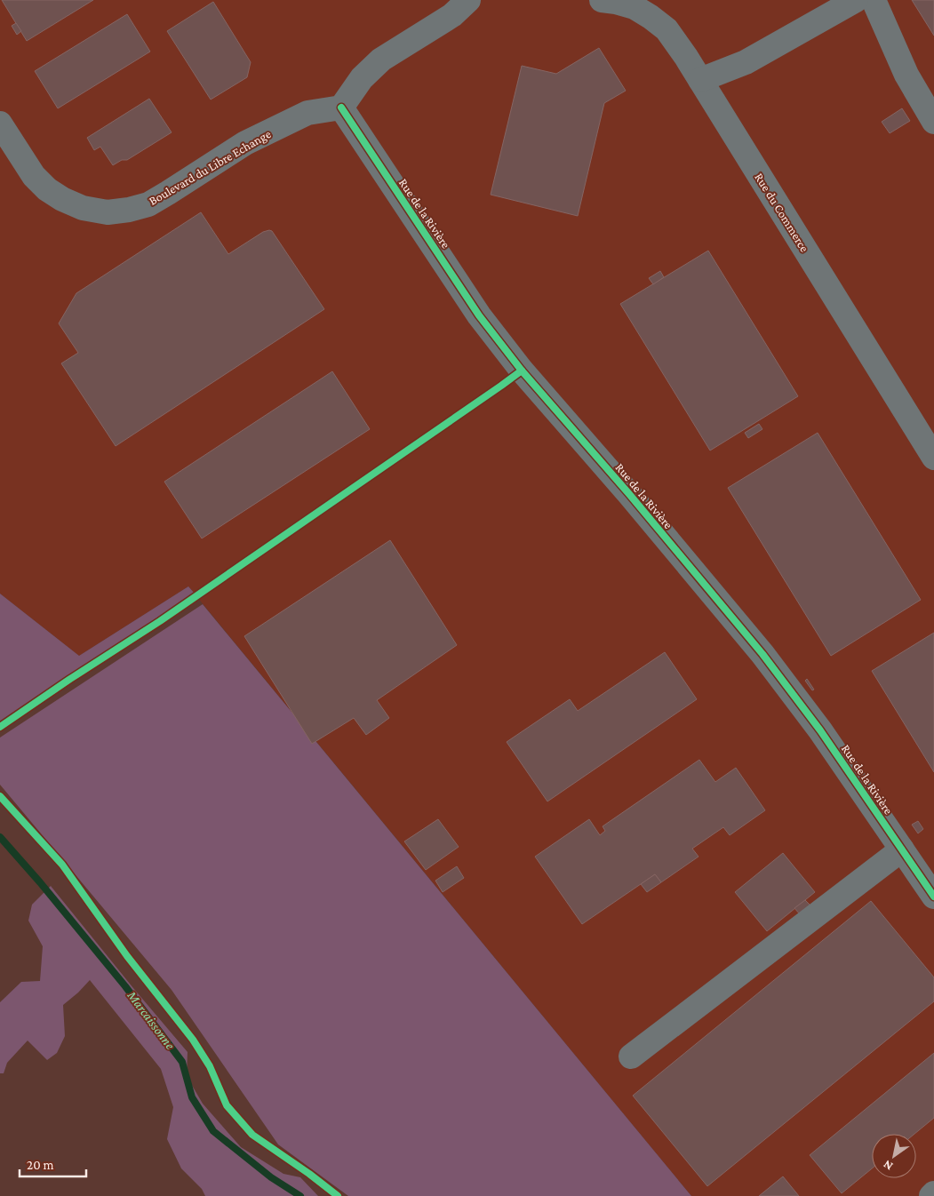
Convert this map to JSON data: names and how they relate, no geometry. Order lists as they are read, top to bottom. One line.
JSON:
{"streets":{"street":["Boulevard du Libre Echange","Rue du Commerce","Rue de la Rivière"]},"crossings":[["Boulevard du Libre Echange","Rue de la Rivière"]],"water":["Marcaissonne"],"scale_bar":"20 m","north":"bottom left"}
